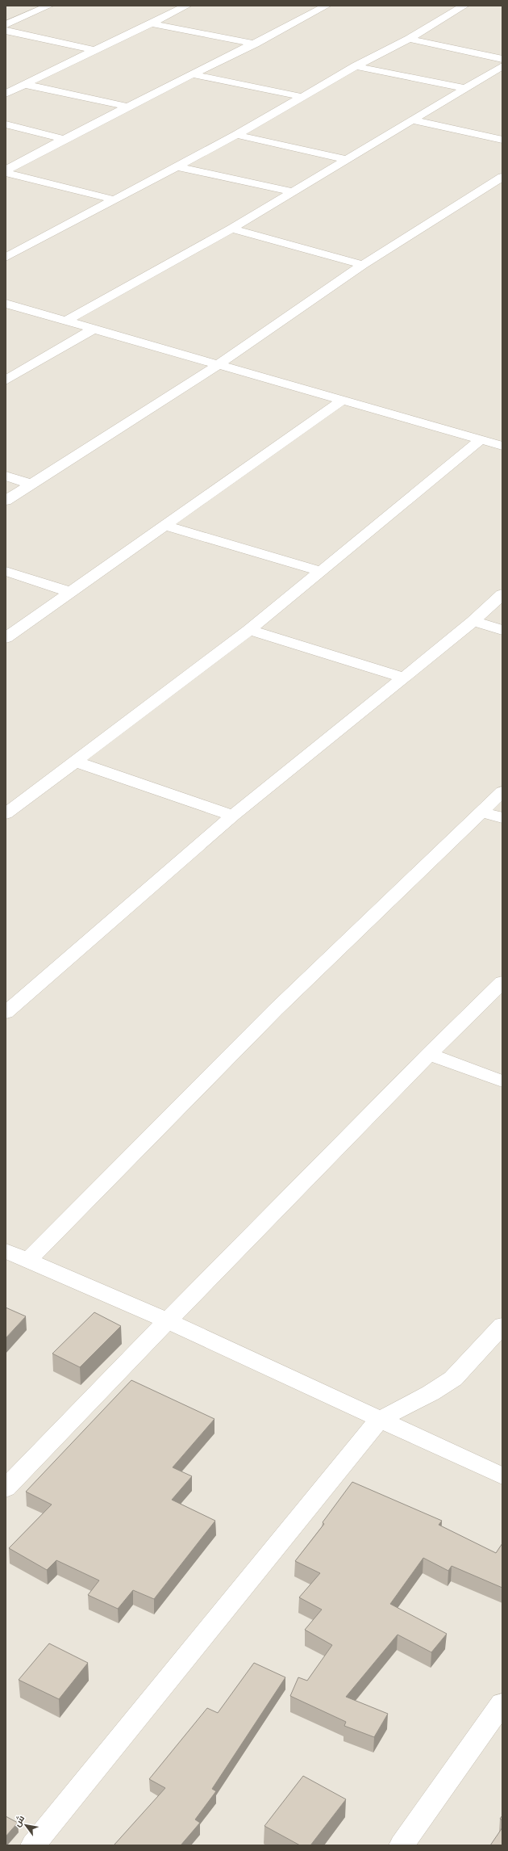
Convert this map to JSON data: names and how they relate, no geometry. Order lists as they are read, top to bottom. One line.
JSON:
{"north":"top left"}
